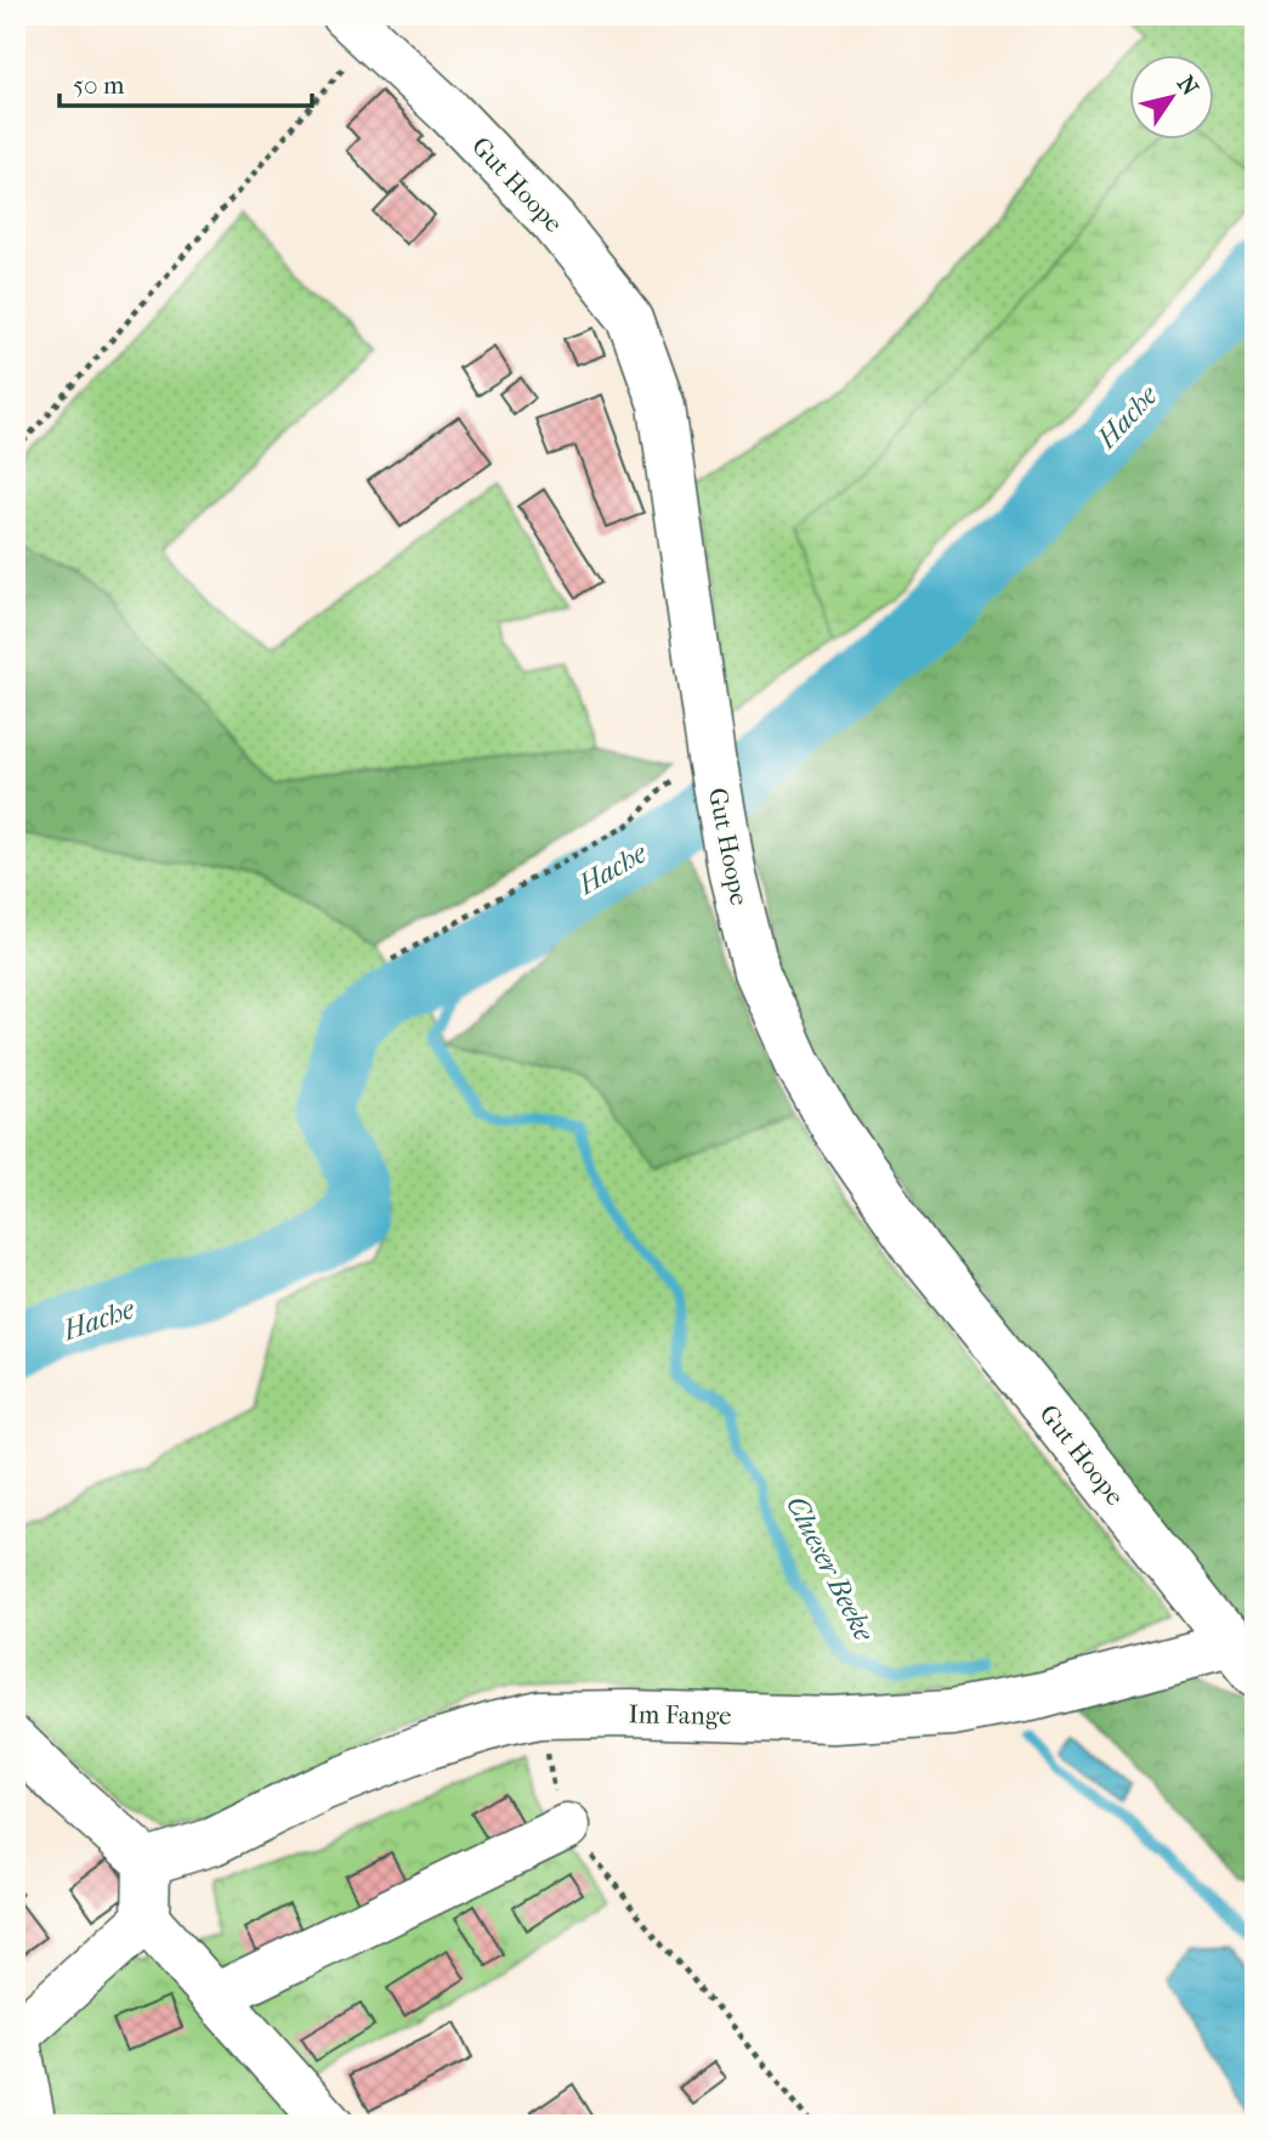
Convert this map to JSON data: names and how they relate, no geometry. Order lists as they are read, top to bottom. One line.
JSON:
{"streets":{"street":["Gut Hoope","Im Fange"]},"crossings":[["Gut Hoope","Im Fange"]],"water":["Hache","Clueser Beeke"],"scale_bar":"50 m","north":"top right"}
